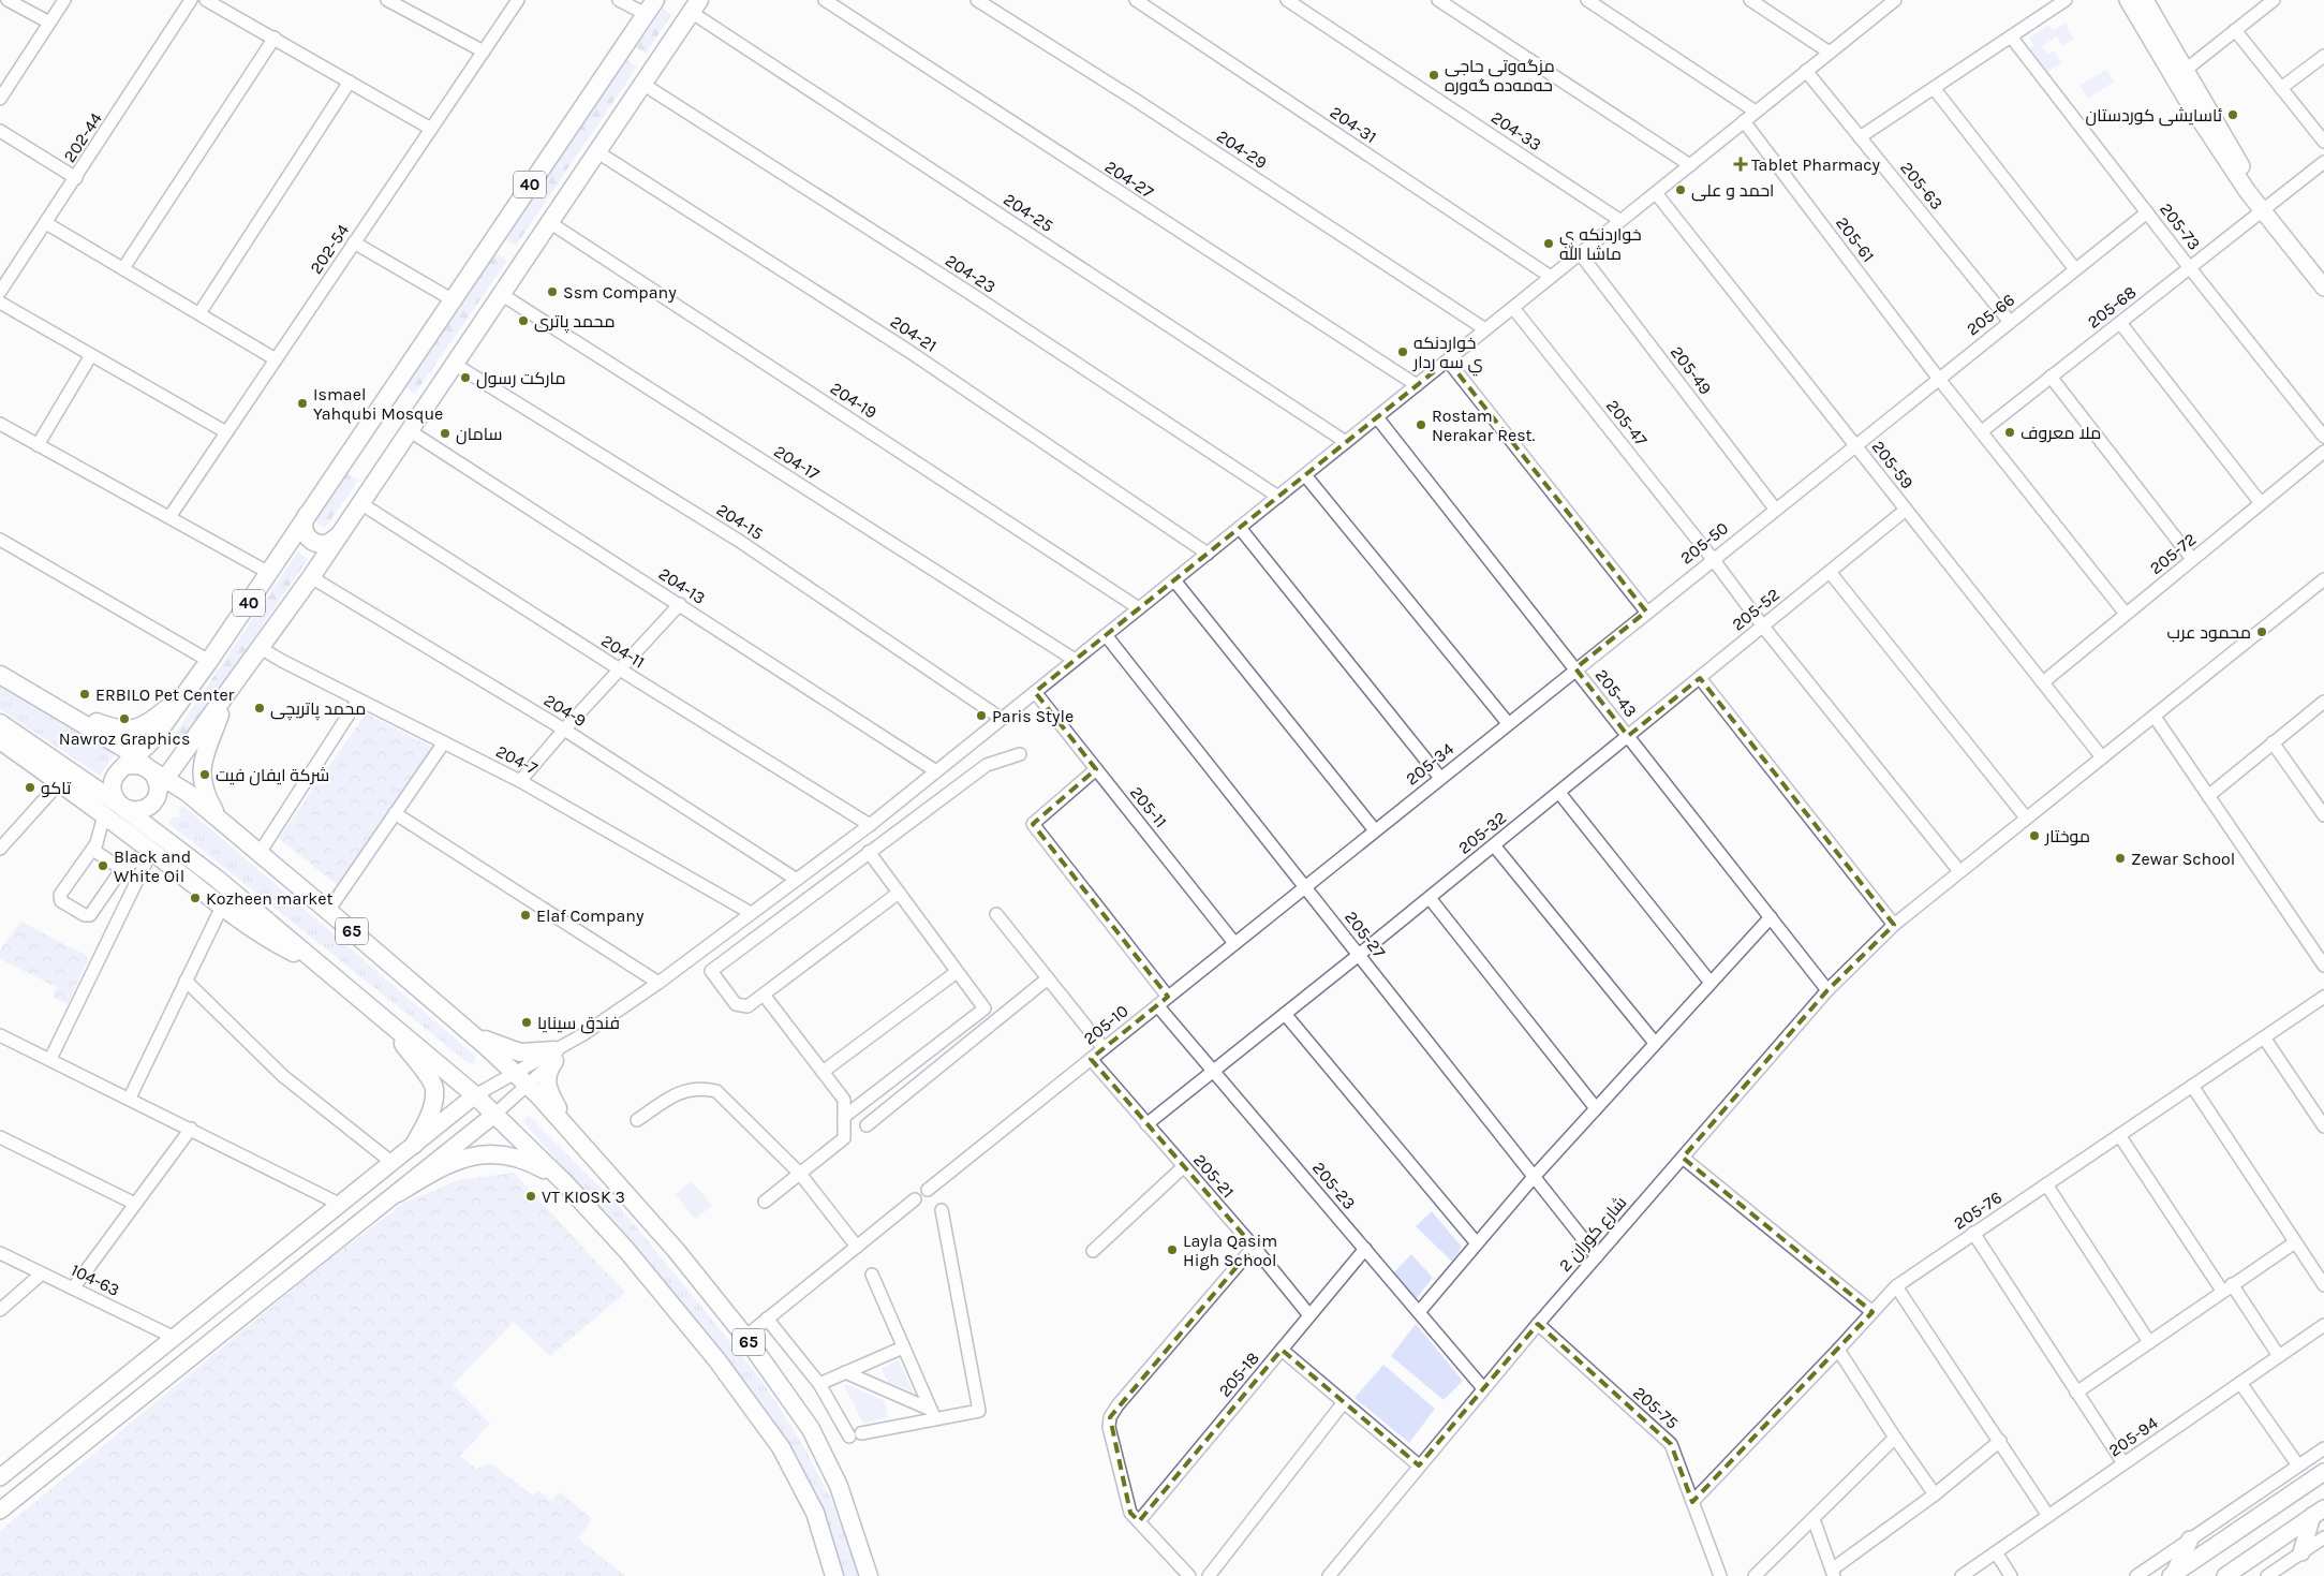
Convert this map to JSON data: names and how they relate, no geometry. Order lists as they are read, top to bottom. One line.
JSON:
{"streets":{"highway":["40","65"],"street":["204-31","204-33","202-44","204-29","204-27","205-63","204-25","205-73","205-61","202-54","204-23","205-68","205-66","204-21","205-49","204-19","205-47","204-17","205-59","204-15","205-50","205-72","204-13","205-52","204-11","205-43","204-9","204-7","205-34","205-11","205-32","205-27","205-10","205-21","205-23","205-76","شارع كوران 2","104-63","205-18","205-75","205-94"]},"crossings":[["40","204-25"],["40","204-23"],["40","204-21"],["40","204-19"],["40","204-17"],["40","204-15"],["40","204-13"],["40","204-11"],["40","204-9"],["40","204-7"],["40","65"],["205-63","205-66"],["205-73","205-68"],["205-73","205-66"],["205-61","205-68"],["205-61","205-66"],["205-61","205-72"],["205-66","205-59"],["205-66","205-50"],["205-49","205-50"],["205-47","205-50"],["205-47","205-52"],["205-47","شارع كوران 2"],["205-59","205-50"],["205-59","205-72"],["205-59","205-52"],["205-59","شارع كوران 2"],["205-50","205-43"],["205-50","205-34"],["205-52","205-43"],["205-52","205-32"],["205-43","205-34"],["205-43","205-32"],["205-43","شارع كوران 2"],["205-34","205-27"],["205-34","205-10"],["205-11","205-10"],["205-32","205-27"],["205-32","205-21"],["205-32","205-23"],["205-27","205-10"],["205-27","شارع كوران 2"],["205-10","205-21"],["205-10","205-23"],["205-21","205-18"],["205-23","شارع كوران 2"],["205-23","205-18"],["205-76","205-75"],["شارع كوران 2","205-75"]],"places":{"other":["مزگه‌وتی حاجی حه‌مه‌ده‌ گه‌وره","ئاسایشی كوردستان","احمد و علی","خواردنكه ي ماشا الله","Ssm Company","محمد پاتری","خواردنكه ي سه ردار","مارکت رسول","Ismael Yahqubi Mosque","Rostam Nerakar Rest.","ملا معروف","سامان","محمود عرب","ERBILO Pet Center","محمد پاتریچی","Paris Style","Nawroz Graphics","شركة ايفان فيت","تاكو","موختار","Zewar School","Black and White Oil","Kozheen market","Elaf Company","فندق سينايا","VT KIOSK 3","Layla Qasim High School"],"health":["Tablet Pharmacy"]}}
